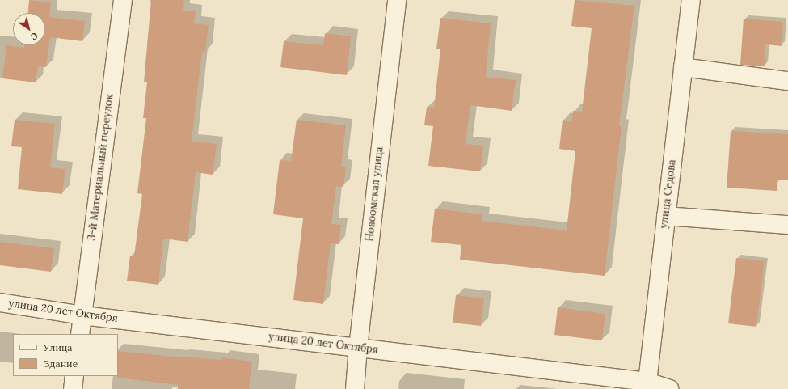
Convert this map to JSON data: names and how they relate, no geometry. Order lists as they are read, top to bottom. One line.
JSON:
{"streets":{"street":["3-й Материальный переулок","Новоомская улица","улица Седова","улица 20 лет Октября"]},"crossings":[["3-й Материальный переулок","улица 20 лет Октября"],["Новоомская улица","улица 20 лет Октября"],["улица Седова","улица 20 лет Октября"]],"legend":["Улица","Здание"],"north":"bottom right"}
